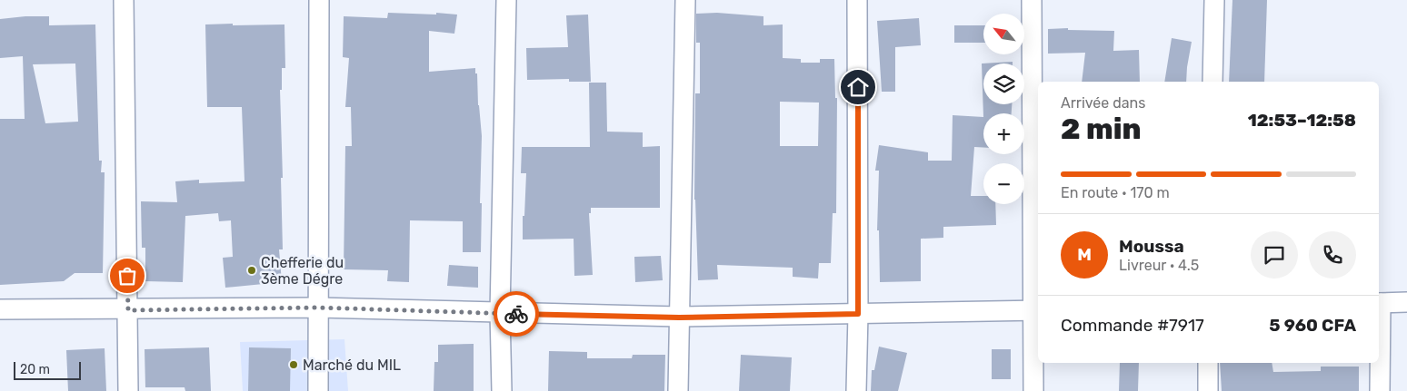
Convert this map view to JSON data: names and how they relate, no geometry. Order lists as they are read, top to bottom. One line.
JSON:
{"places":["Chefferie du 3ème Dégre","Marché du MIL"],"scale_bar":"20 m","north":"top left","page":{"map_buttons":["+","−"],"heading":["2 min","Arrivée dans","12:53–12:58"],"panel":["Moussa","Livreur · 4.5","Commande #7917","5 960 CFA"],"bar":"En route · 170 m","round":"M","scale":"20 m"}}
